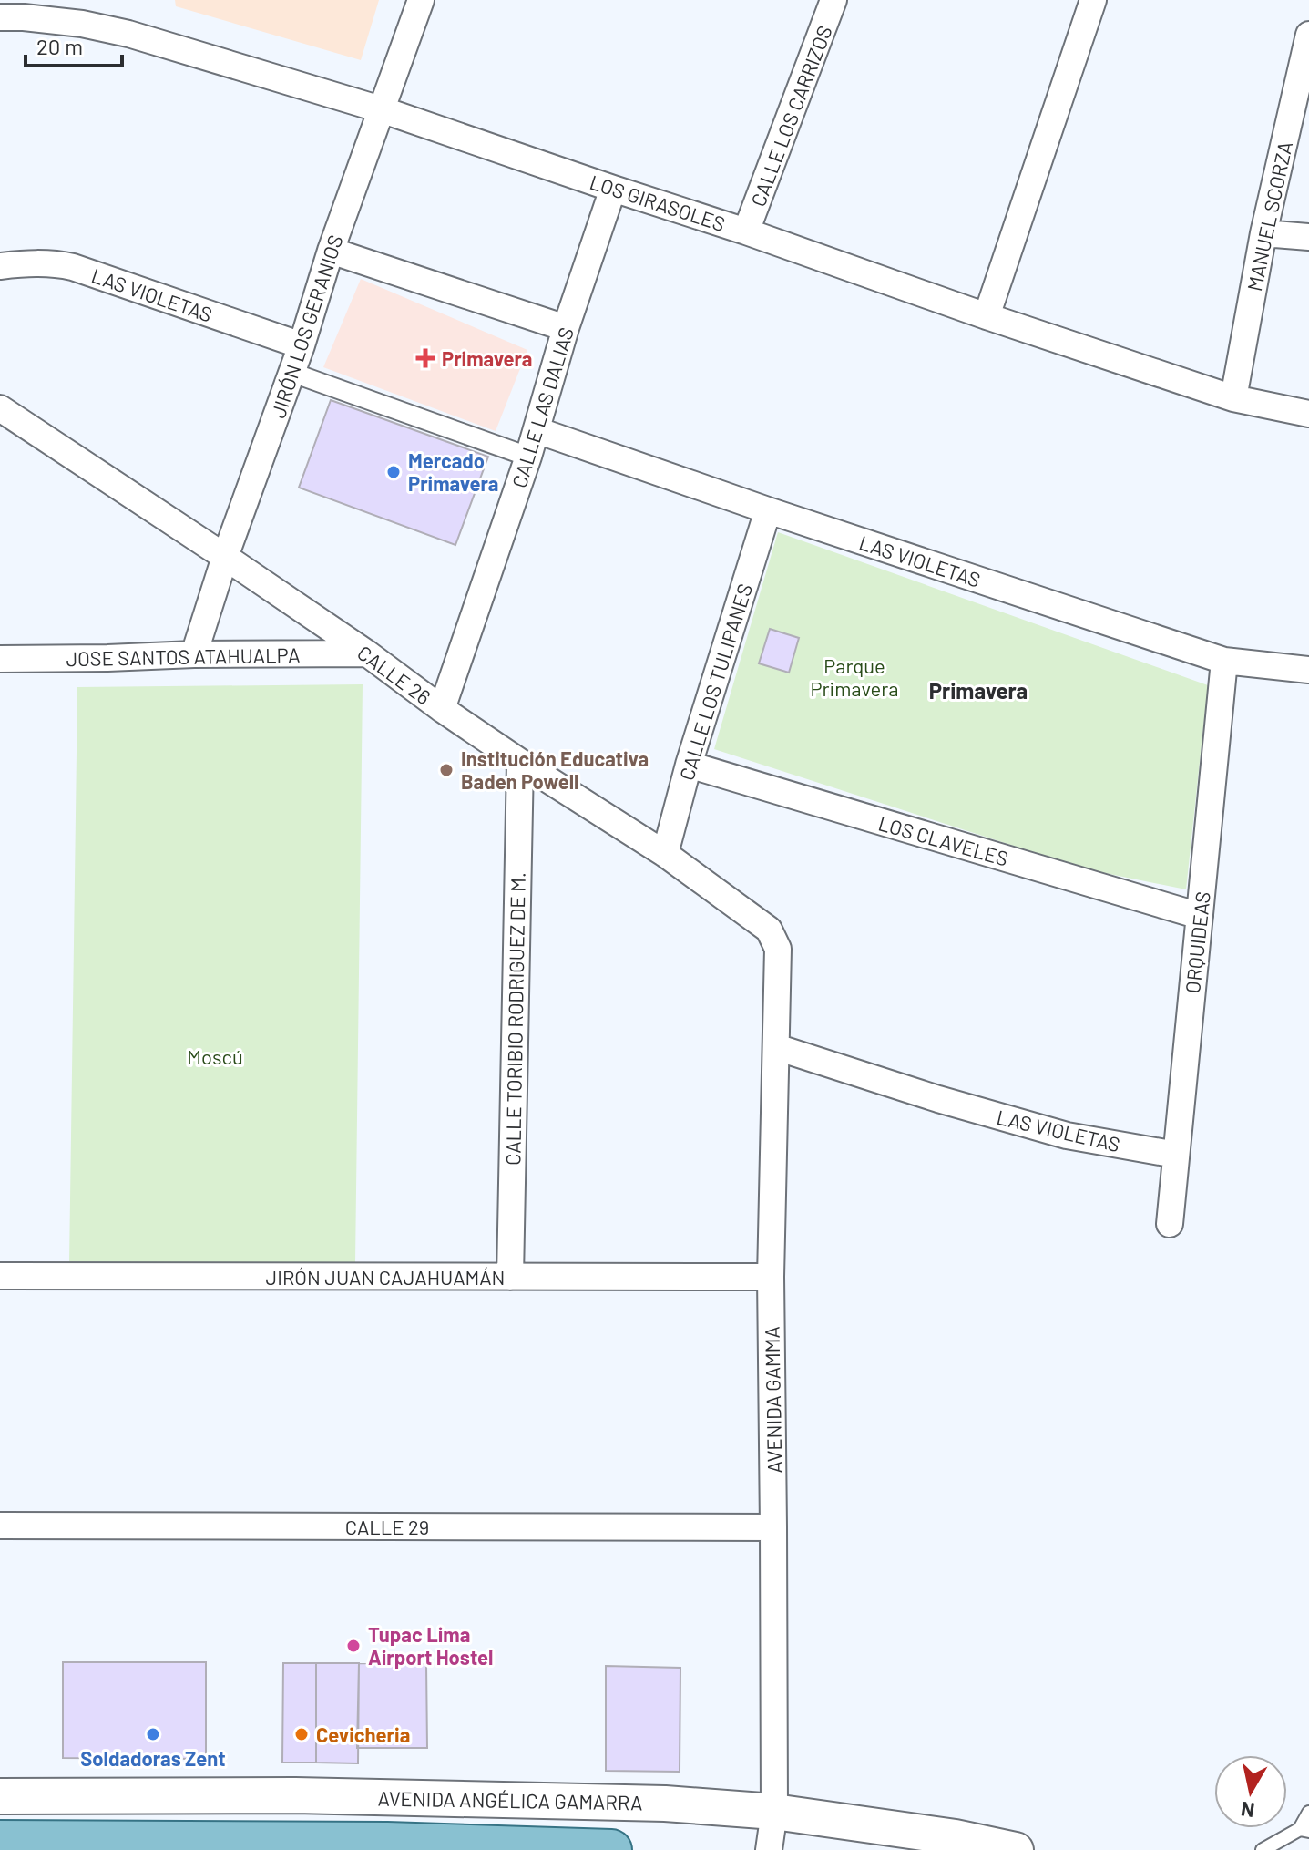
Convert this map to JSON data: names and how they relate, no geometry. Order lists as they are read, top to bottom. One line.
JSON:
{"streets":{"main road":["AVENIDA ANGÉLICA GAMARRA"],"street":["CALLE LOS CARRIZOS","LOS GIRASOLES","MANUEL SCORZA","LAS VIOLETAS","JIRÓN LOS GERANIOS","CALLE LAS DALIAS","JOSE SANTOS ATAHUALPA","CALLE 26","CALLE LOS TULIPANES","LOS CLAVELES","ORQUIDEAS","CALLE TORIBIO RODRIGUEZ DE M.","JIRÓN JUAN CAJAHUAMÁN","AVENIDA GAMMA","CALLE 29"]},"crossings":[["CALLE LOS CARRIZOS","LOS GIRASOLES"],["LOS GIRASOLES","MANUEL SCORZA"],["LOS GIRASOLES","JIRÓN LOS GERANIOS"],["LOS GIRASOLES","CALLE LAS DALIAS"],["LAS VIOLETAS","JIRÓN LOS GERANIOS"],["LAS VIOLETAS","CALLE LAS DALIAS"],["LAS VIOLETAS","CALLE LOS TULIPANES"],["LAS VIOLETAS","ORQUIDEAS"],["LAS VIOLETAS","AVENIDA GAMMA"],["JIRÓN LOS GERANIOS","JOSE SANTOS ATAHUALPA"],["JIRÓN LOS GERANIOS","CALLE 26"],["CALLE LAS DALIAS","CALLE 26"],["JOSE SANTOS ATAHUALPA","CALLE 26"],["CALLE 26","CALLE LOS TULIPANES"],["CALLE 26","CALLE TORIBIO RODRIGUEZ DE M."],["CALLE 26","AVENIDA GAMMA"],["CALLE LOS TULIPANES","LOS CLAVELES"],["LOS CLAVELES","ORQUIDEAS"],["CALLE TORIBIO RODRIGUEZ DE M.","JIRÓN JUAN CAJAHUAMÁN"],["JIRÓN JUAN CAJAHUAMÁN","AVENIDA GAMMA"],["AVENIDA GAMMA","CALLE 29"],["AVENIDA GAMMA","AVENIDA ANGÉLICA GAMARRA"]],"districts":["Primavera"],"parks":["Parque Primavera","Moscú"],"places":{"health":["Primavera"],"other":["Mercado Primavera","Institución Educativa Baden Powell","Tupac Lima Airport Hostel","Soldadoras Zent","Cevicheria"]},"scale_bar":"20 m","north":"bottom"}
